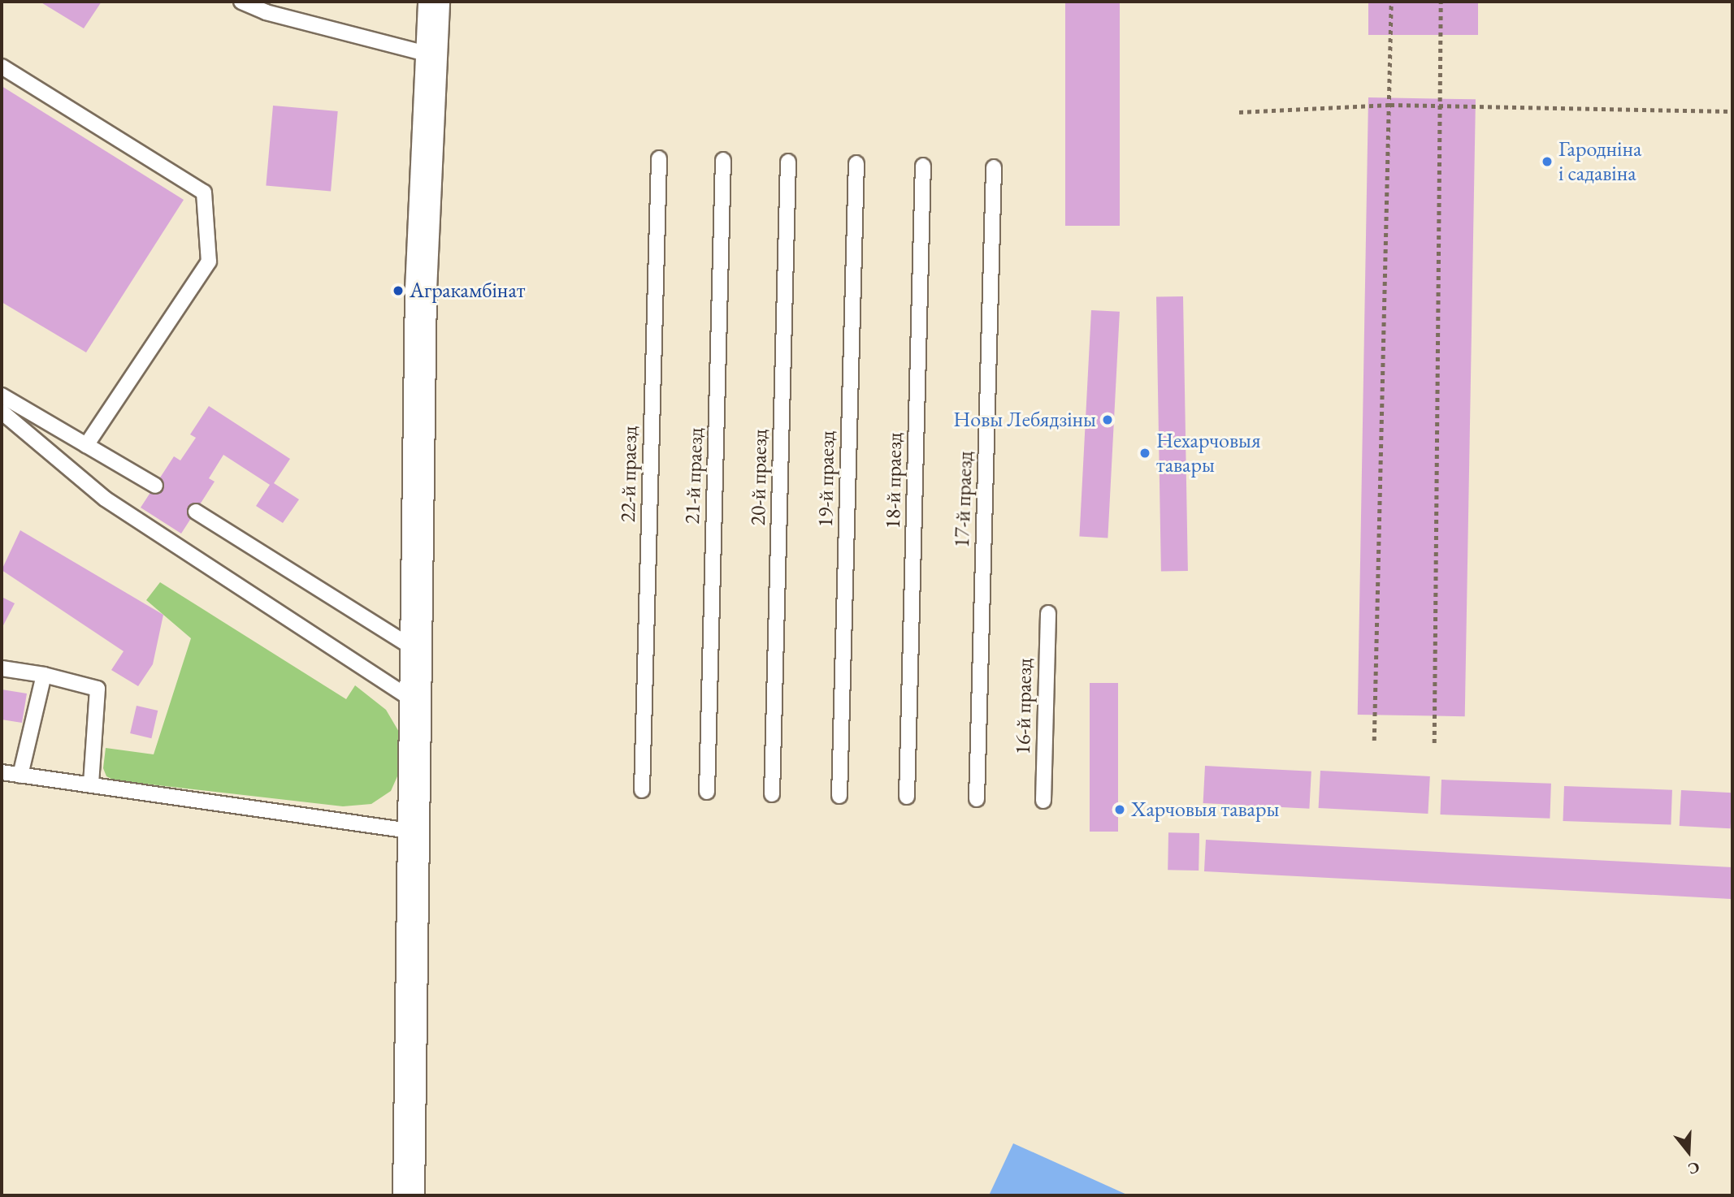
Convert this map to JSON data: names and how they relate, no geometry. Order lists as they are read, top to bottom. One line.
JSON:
{"streets":{"lane":["22-й праезд","21-й праезд","20-й праезд","19-й праезд","18-й праезд","17-й праезд","16-й праезд"]},"places":["Гародніна і садавіна","Агракамбінат","Новы Лебядзіны","Нехарчовыя тавары","Харчовыя тавары"],"north":"bottom"}
